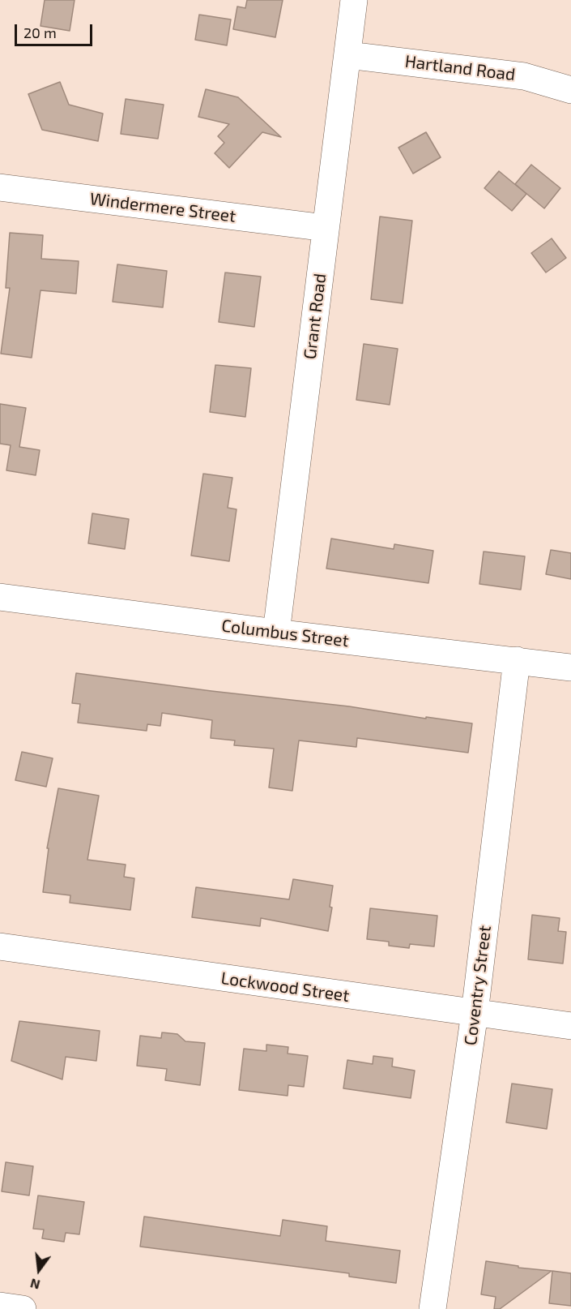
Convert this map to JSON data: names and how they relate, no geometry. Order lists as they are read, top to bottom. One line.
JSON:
{"streets":{"street":["Hartland Road","Windermere Street","Grant Road","Columbus Street","Coventry Street","Lockwood Street"]},"crossings":[["Hartland Road","Grant Road"],["Windermere Street","Grant Road"],["Grant Road","Columbus Street"],["Columbus Street","Coventry Street"],["Coventry Street","Lockwood Street"]],"scale_bar":"20 m","north":"bottom"}
